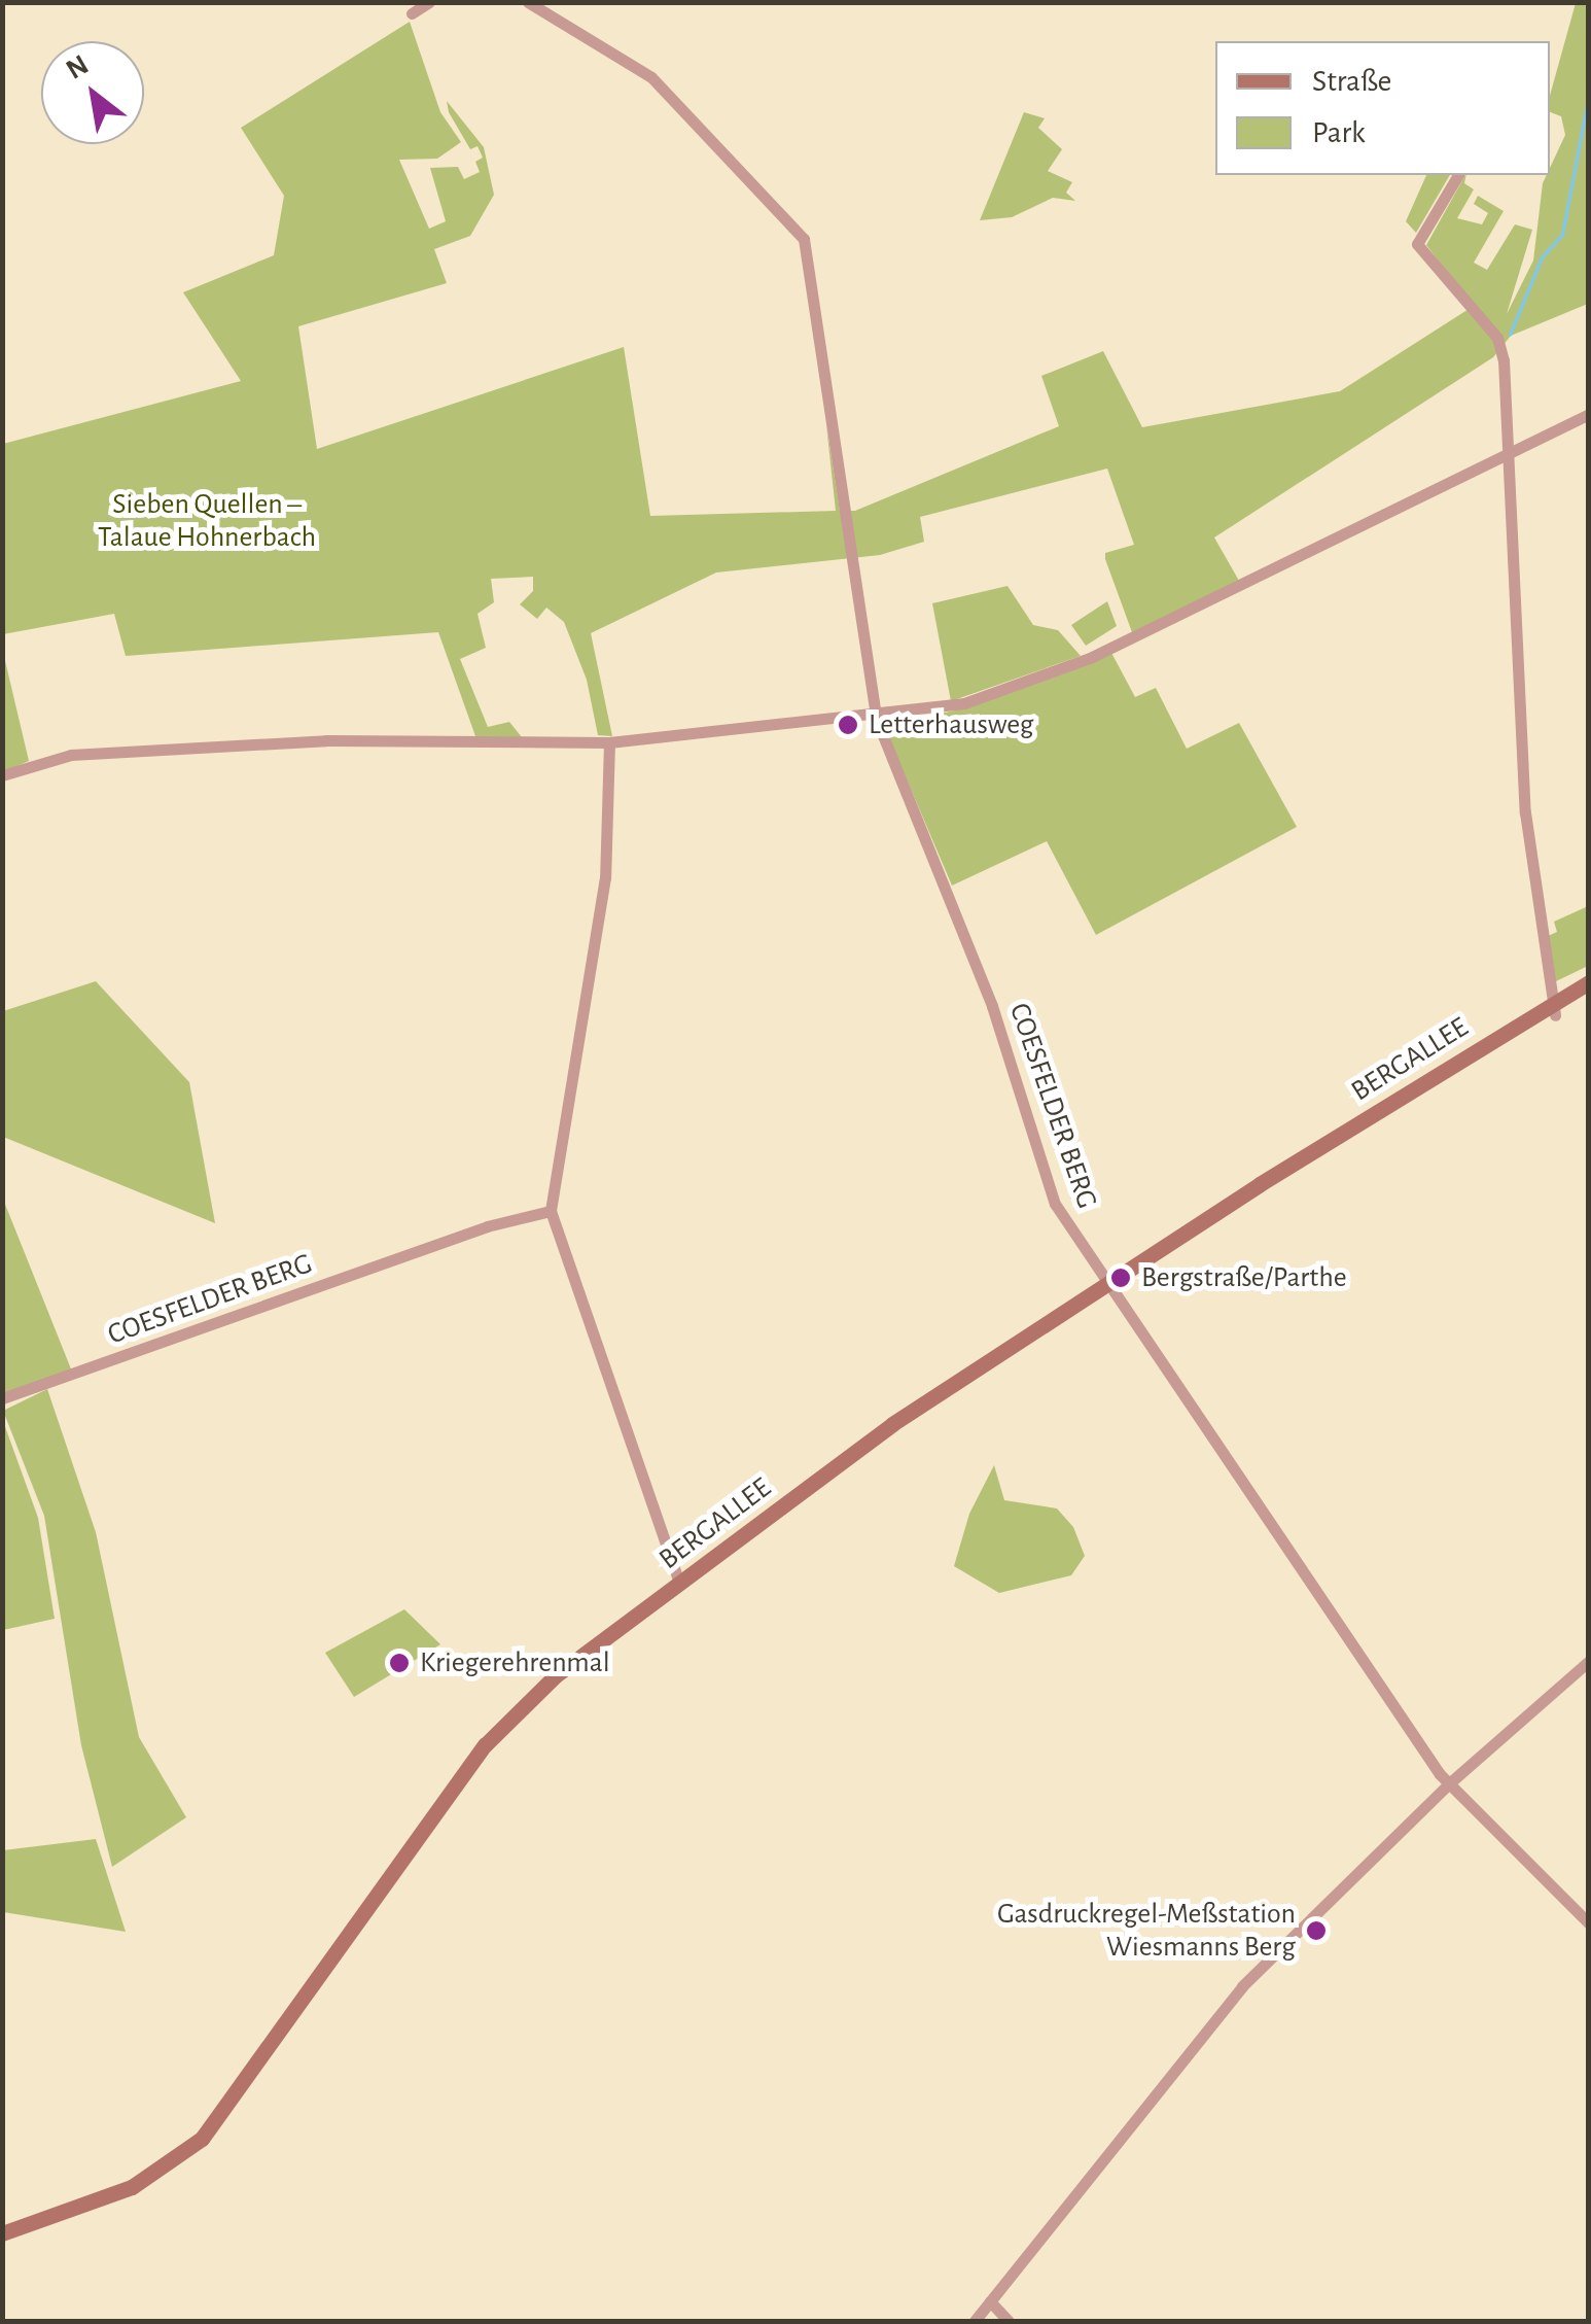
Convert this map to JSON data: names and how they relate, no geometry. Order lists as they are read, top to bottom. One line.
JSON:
{"streets":{"street":["BERGALLEE","COESFELDER BERG"]},"crossings":[["BERGALLEE","COESFELDER BERG"]],"parks":["Sieben Quellen – Talaue Hohnerbach"],"places":["Letterhausweg","Bergstraße/Parthe","Kriegerehrenmal","Gasdruckregel-Meßstation Wiesmanns Berg"],"legend":["Straße","Park"],"north":"top left"}
